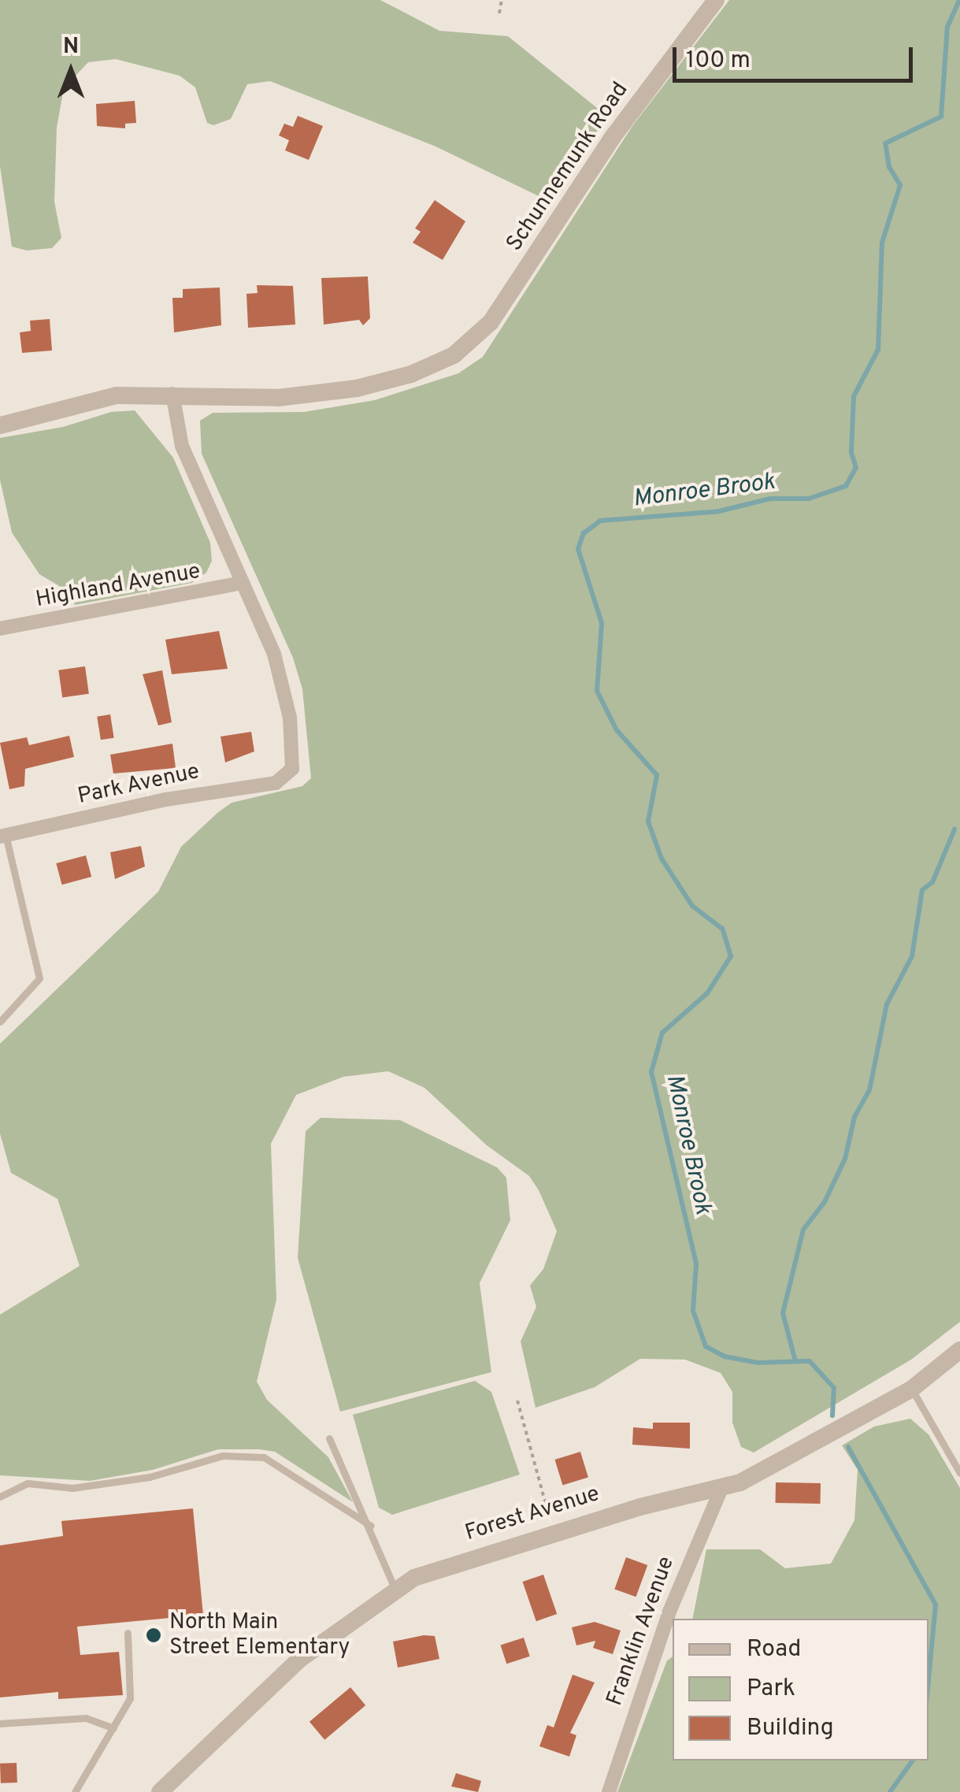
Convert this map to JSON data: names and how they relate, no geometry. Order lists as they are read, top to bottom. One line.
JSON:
{"streets":{"street":["Schunnemunk Road","Highland Avenue","Park Avenue","Forest Avenue","Franklin Avenue"]},"crossings":[["Highland Avenue","Park Avenue"],["Forest Avenue","Franklin Avenue"]],"water":["Monroe Brook"],"places":["North Main Street Elementary"],"legend":["Road","Park","Building"],"scale_bar":"100 m","north":"top"}
